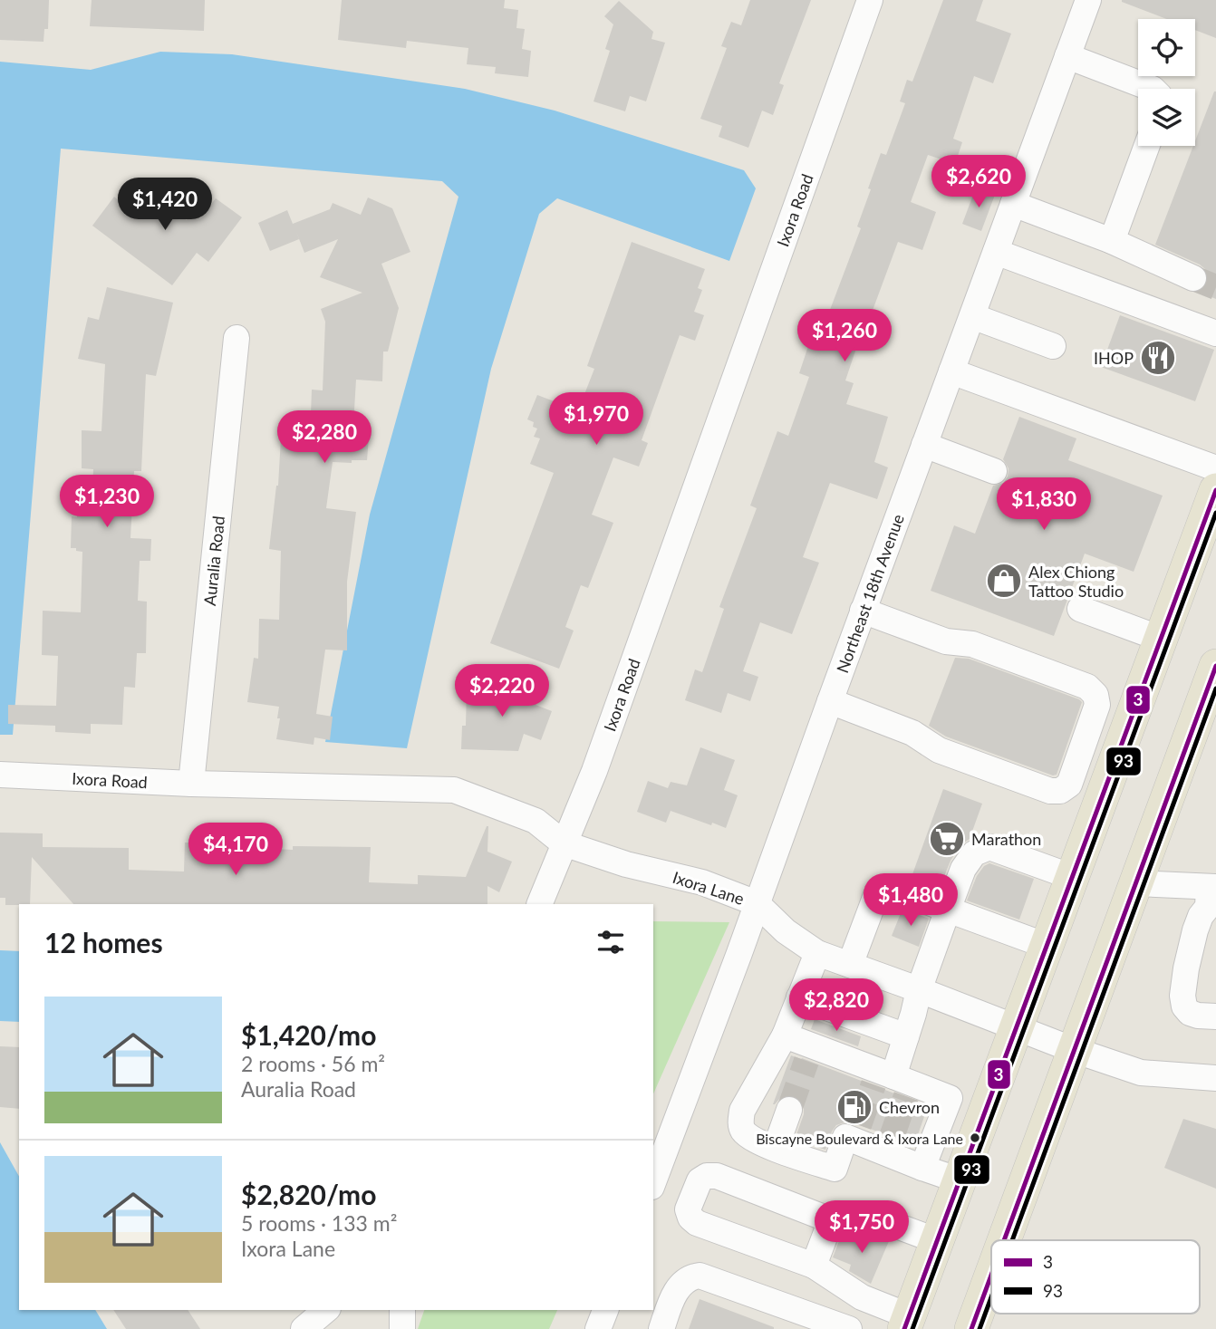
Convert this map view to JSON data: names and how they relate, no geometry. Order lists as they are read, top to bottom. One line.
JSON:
{"streets":{"street":["Ixora Road","Auralia Road","Northeast 18th Avenue","Ixora Lane"]},"crossings":[["Ixora Road","Auralia Road"],["Ixora Road","Ixora Lane"],["Northeast 18th Avenue","Ixora Lane"]],"places":{"restaurant":["IHOP"],"shop":["Alex Chiong Tattoo Studio"],"supermarket":["Marathon"],"fuel station":["Chevron"],"other":["Biscayne Boulevard & Ixora Lane"]},"lines":["transit line 3","transit line 93"],"legend":["3","93"],"page":{"price":["$2,620","$1,420","$1,260","$1,970","$2,280","$1,230","$1,830","$2,220","$4,170","$1,480","$2,820","$1,750"],"heading":"12 homes","list":[{"name":"$1,420/mo","note":"2 rooms · 56 m² · Auralia Road"},{"name":"$2,820/mo","note":"5 rooms · 133 m² · Ixora Lane"}]}}
